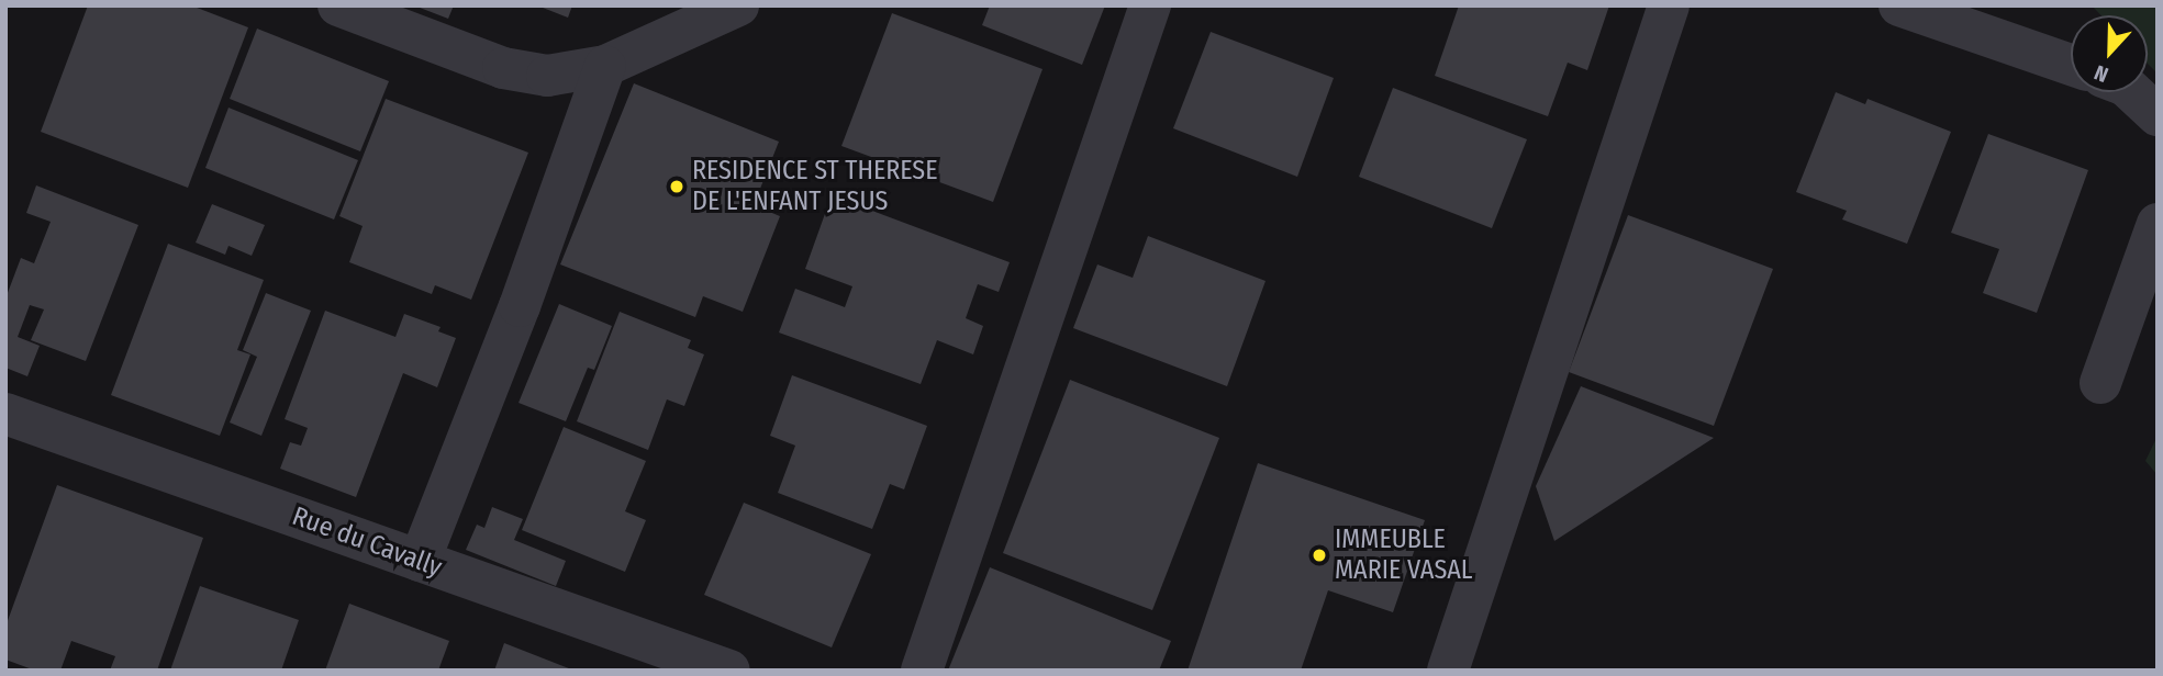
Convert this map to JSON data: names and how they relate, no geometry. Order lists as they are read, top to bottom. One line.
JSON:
{"streets":{"street":["Rue du Cavally"]},"places":["RESIDENCE ST THERESE DE L'ENFANT JESUS","IMMEUBLE MARIE VASAL"],"north":"bottom"}
